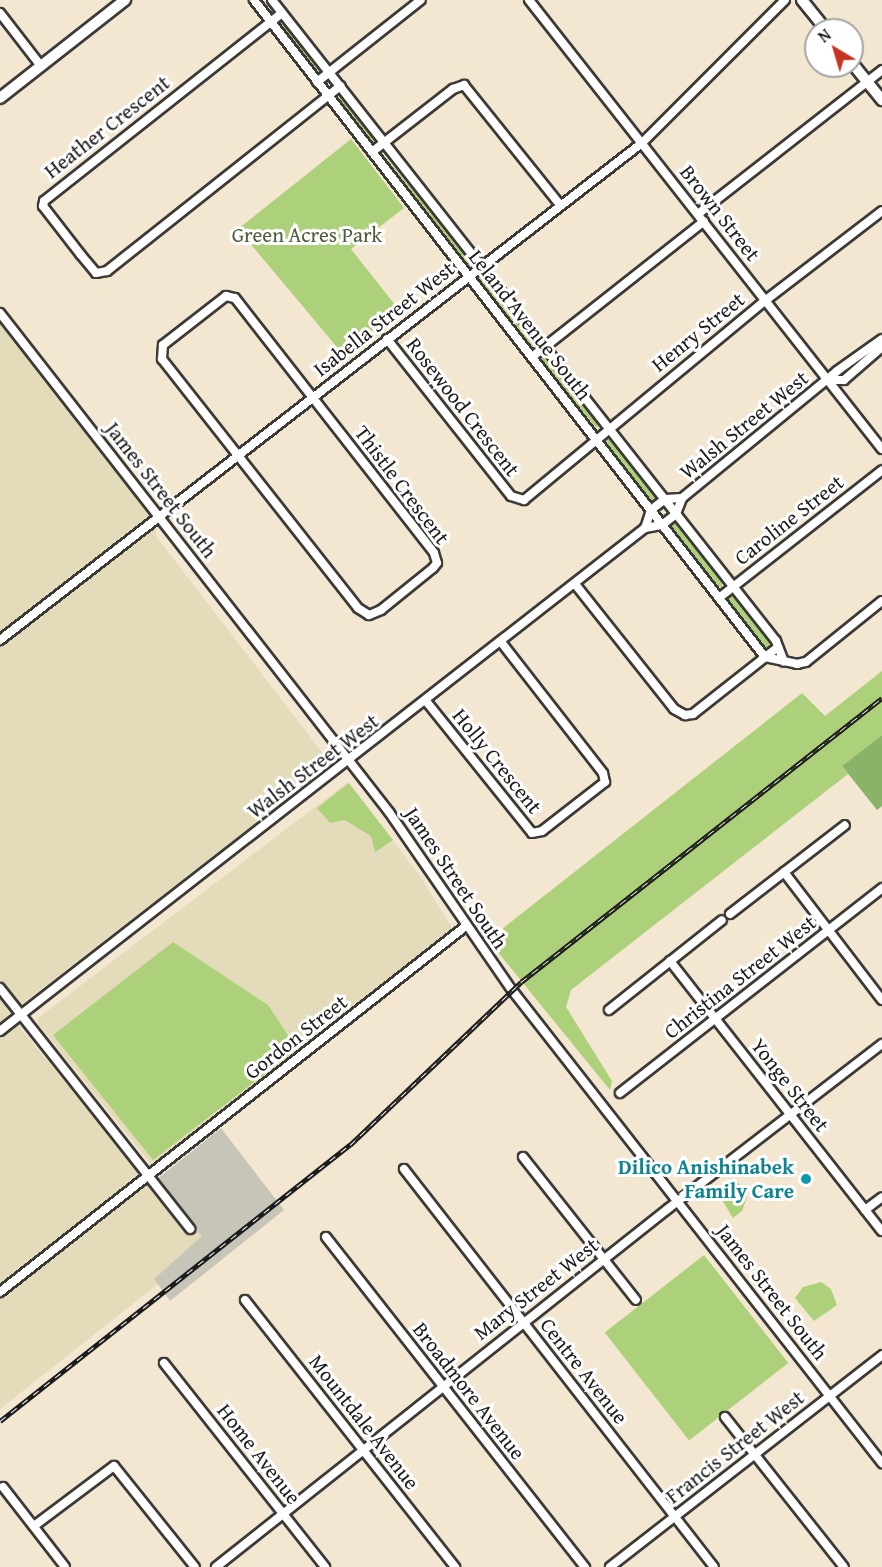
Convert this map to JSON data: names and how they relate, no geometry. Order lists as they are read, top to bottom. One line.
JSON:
{"streets":{"street":["Heather Crescent","Brown Street","Isabella Street West","Leland Avenue South","Henry Street","Rosewood Crescent","Walsh Street West","Thistle Crescent","James Street South","Caroline Street","Holly Crescent","Christina Street West","Gordon Street","Yonge Street","Mary Street West","Centre Avenue","Broadmore Avenue","Mountdale Avenue","Francis Street West","Home Avenue"]},"crossings":[["Heather Crescent","Leland Avenue South"],["Brown Street","Isabella Street West"],["Brown Street","Henry Street"],["Brown Street","Walsh Street West"],["Isabella Street West","Leland Avenue South"],["Isabella Street West","Rosewood Crescent"],["Isabella Street West","Thistle Crescent"],["Isabella Street West","James Street South"],["Leland Avenue South","Henry Street"],["Leland Avenue South","Rosewood Crescent"],["Leland Avenue South","Walsh Street West"],["Leland Avenue South","Caroline Street"],["Henry Street","Rosewood Crescent"],["Walsh Street West","James Street South"],["Walsh Street West","Holly Crescent"],["James Street South","Gordon Street"],["James Street South","Mary Street West"],["James Street South","Francis Street West"],["Christina Street West","Yonge Street"],["Yonge Street","Mary Street West"],["Mary Street West","Centre Avenue"],["Mary Street West","Broadmore Avenue"],["Mary Street West","Mountdale Avenue"],["Mary Street West","Home Avenue"],["Centre Avenue","Francis Street West"]],"parks":["Green Acres Park"],"places":["Dilico Anishinabek Family Care"],"north":"top left"}
